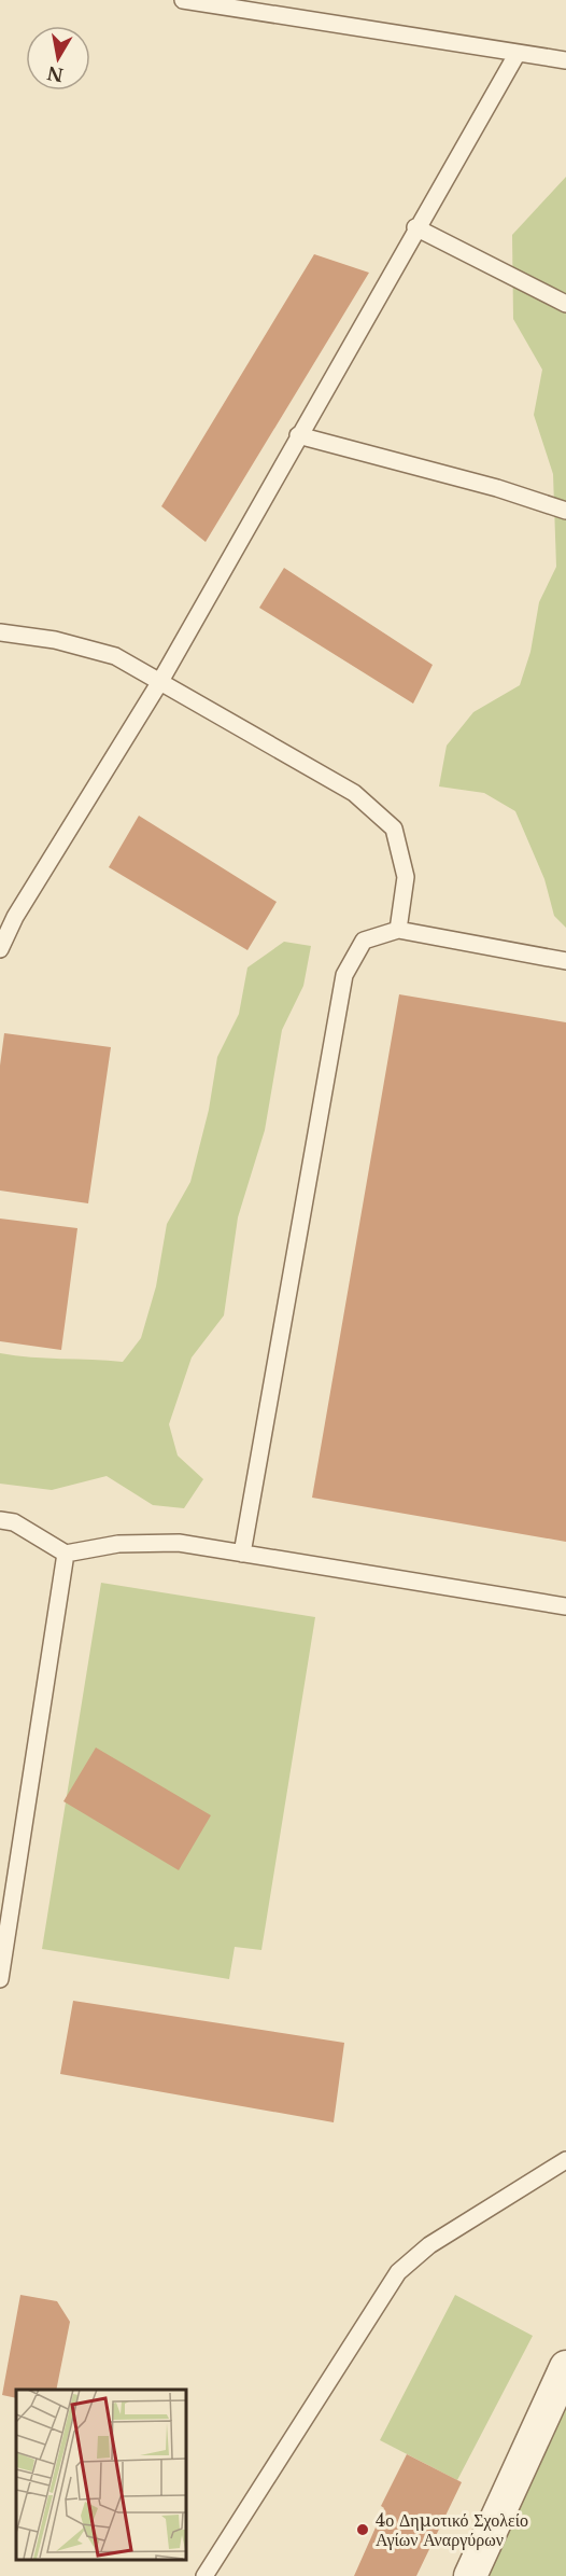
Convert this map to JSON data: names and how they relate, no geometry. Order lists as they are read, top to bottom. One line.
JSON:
{"places":["4ο Δημοτικό Σχολείο Αγίων Αναργύρων"],"north":"bottom"}
